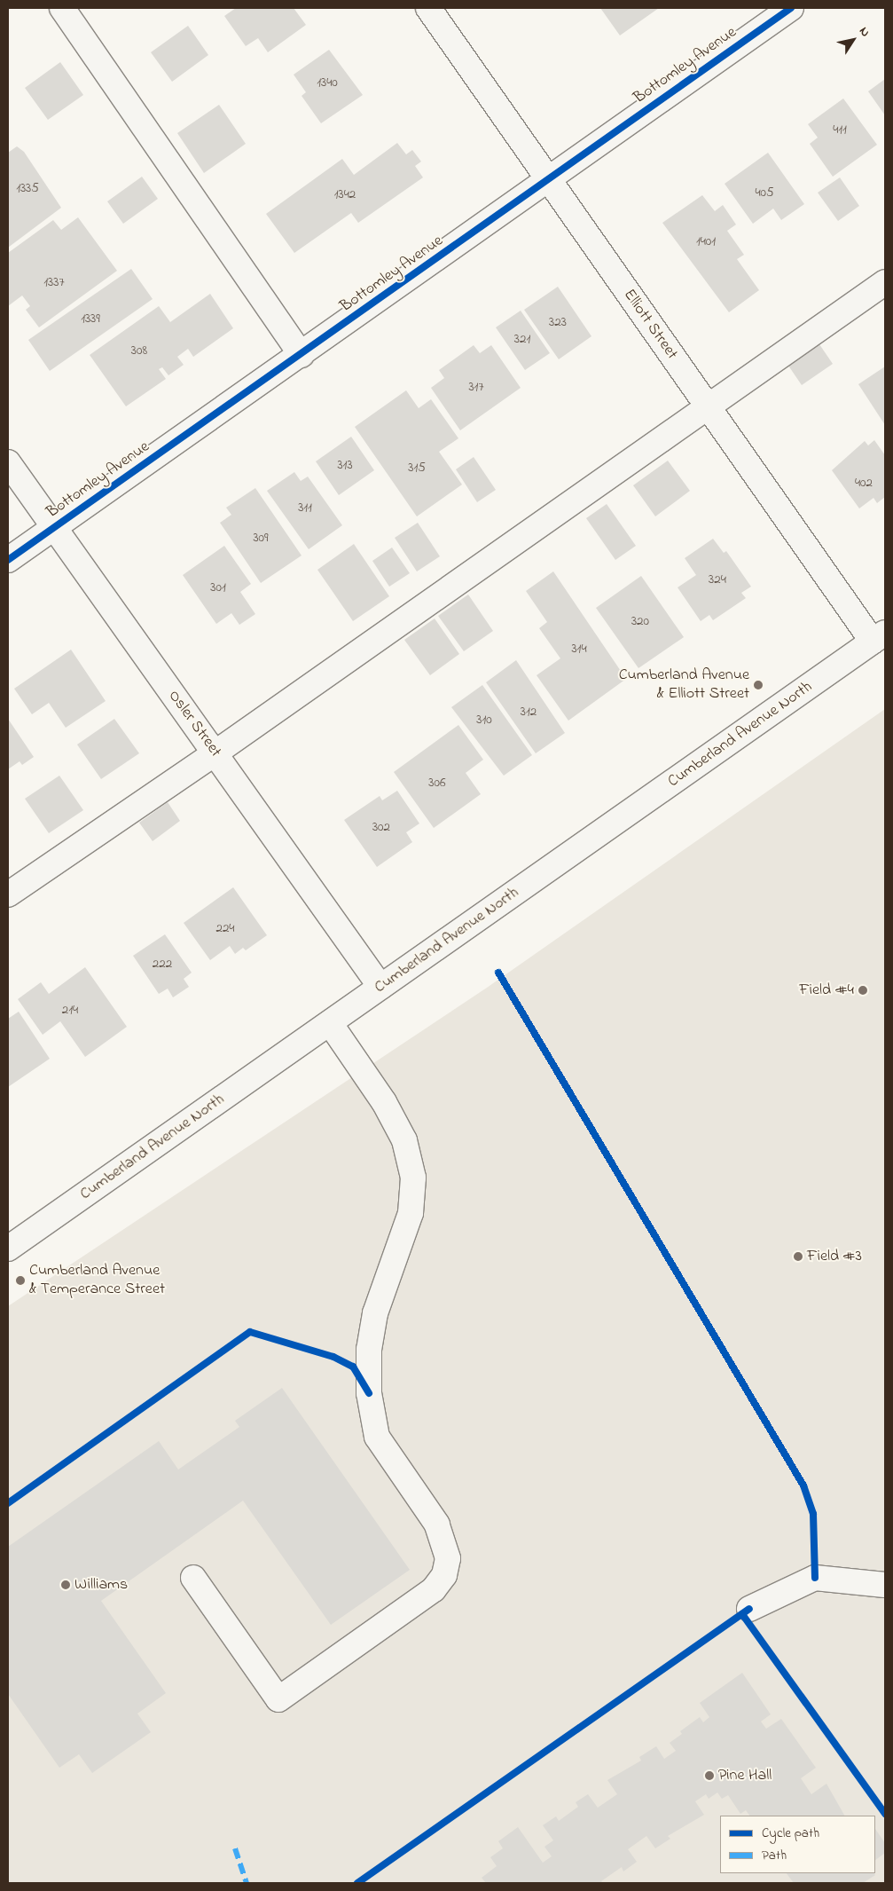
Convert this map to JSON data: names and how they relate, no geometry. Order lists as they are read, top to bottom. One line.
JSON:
{"streets":{"street":["Bottomley Avenue","Elliott Street","Osler Street","Cumberland Avenue North"]},"crossings":[["Bottomley Avenue","Elliott Street"],["Bottomley Avenue","Osler Street"],["Elliott Street","Cumberland Avenue North"],["Osler Street","Cumberland Avenue North"]],"places":["Cumberland Avenue & Elliott Street","Field #4","Field #3","Cumberland Avenue & Temperance Street","Williams","Pine Hall"],"house_numbers":["1340","411","1335","405","1342","1401","1337","1339","323","321","308","317","313","315","402","311","309","324","301","320","314","312","310","306","302","224","222","214"],"legend":["Cycle path","Path"],"north":"top right"}
